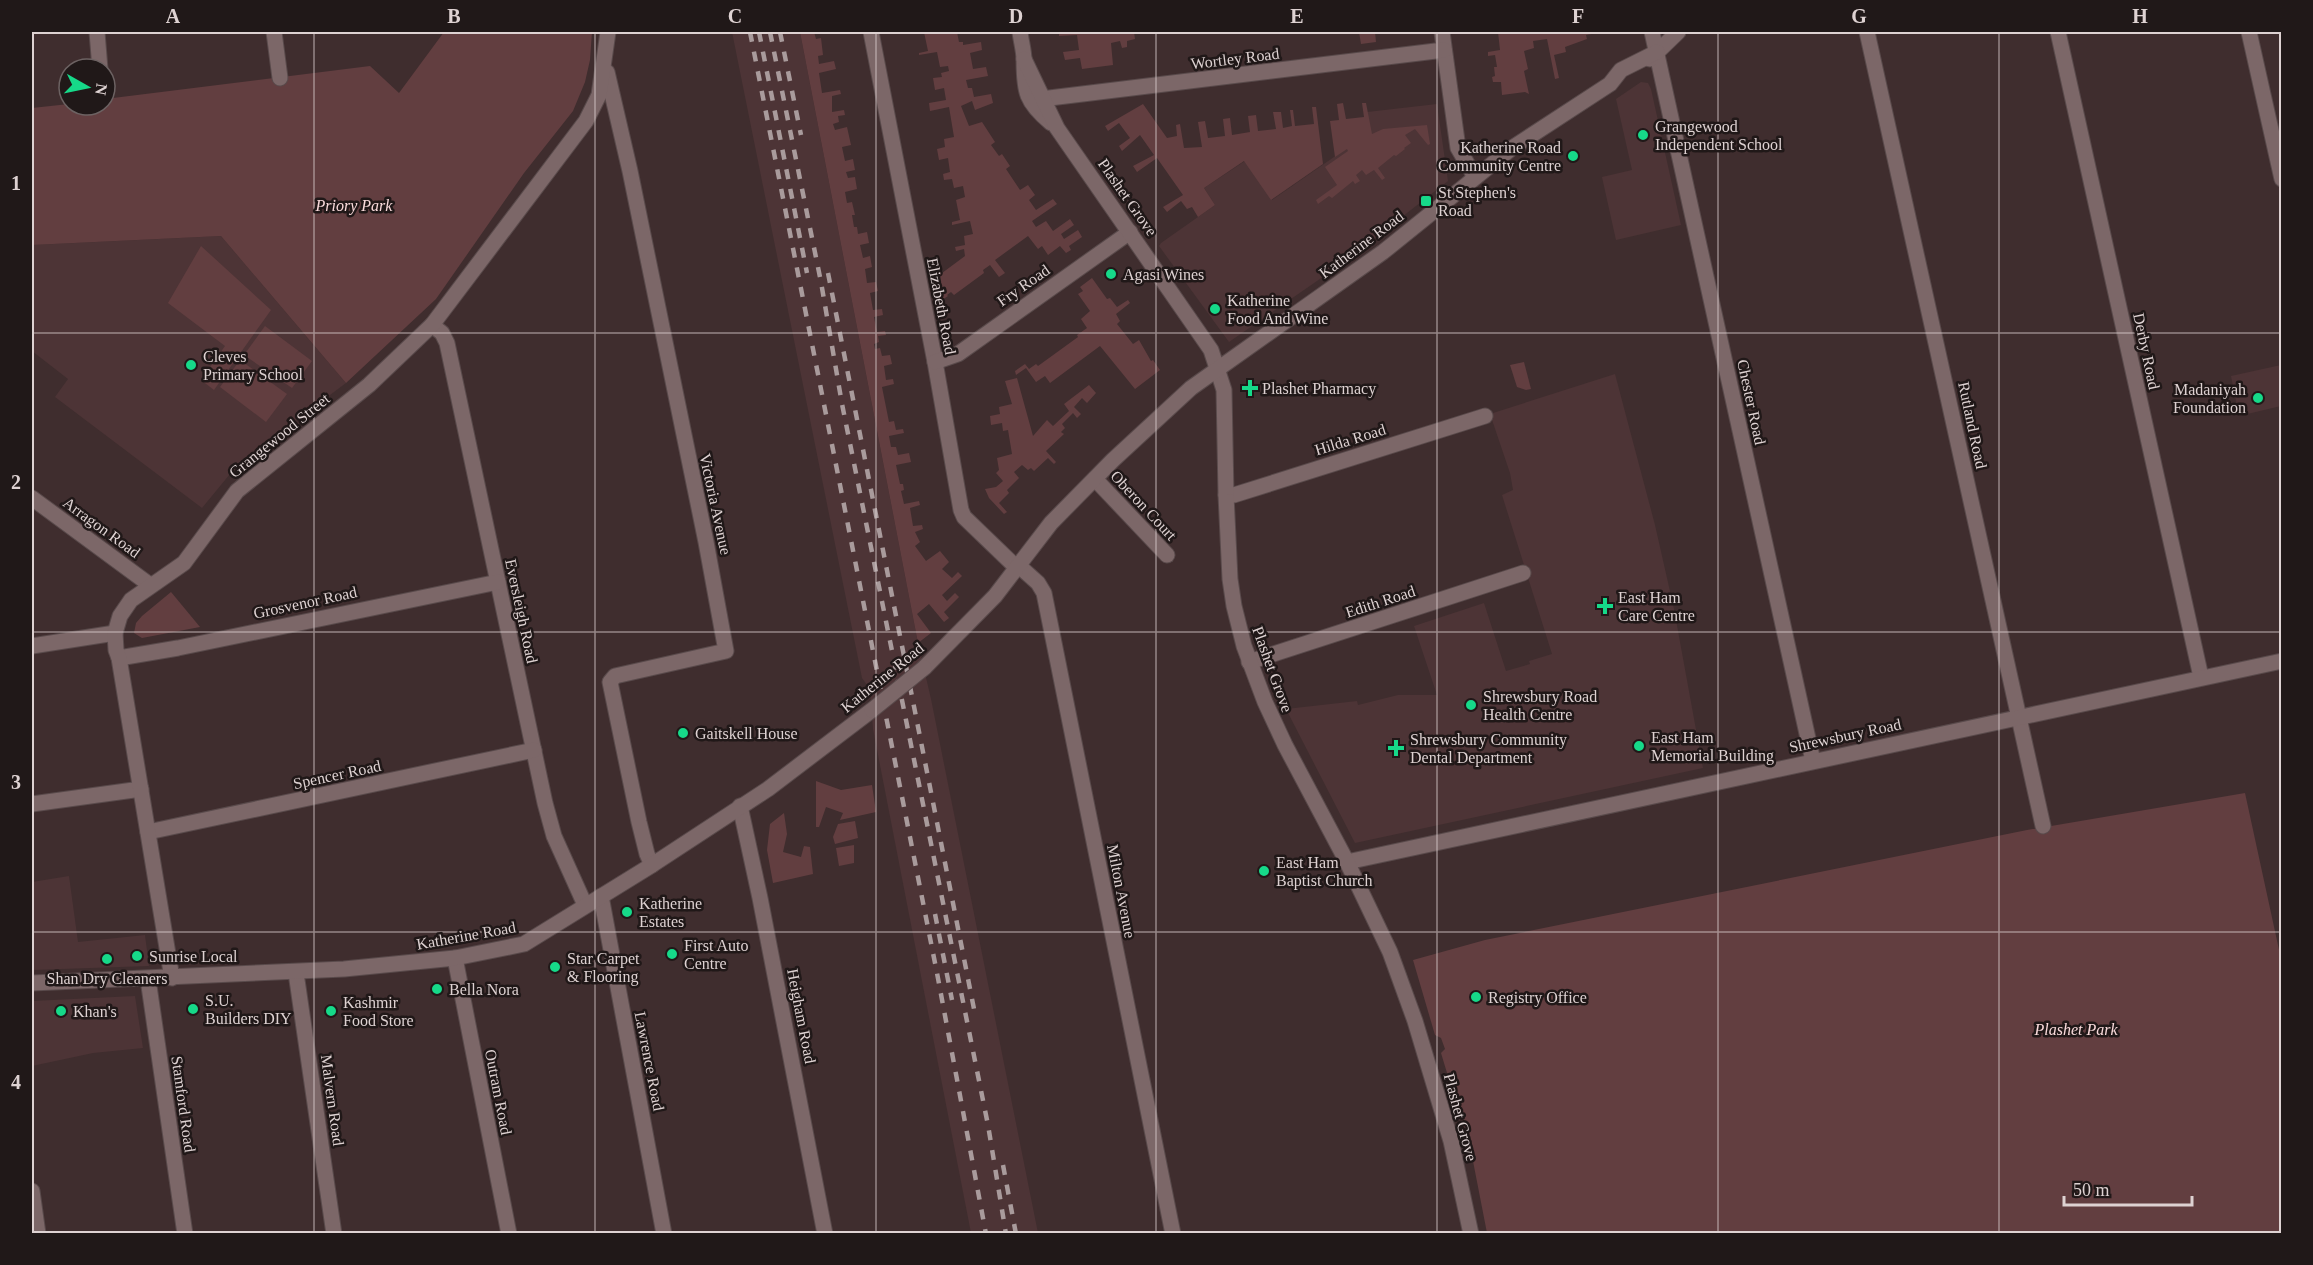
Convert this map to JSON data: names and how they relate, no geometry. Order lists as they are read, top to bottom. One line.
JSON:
{"streets":{"street":["Wortley Road","Plashet Grove","Katherine Road","Fry Road","Elizabeth Road","Derby Road","Chester Road","Rutland Road","Grangewood Street","Hilda Road","Victoria Avenue","Oberon Court","Arragon Road","Edith Road","Grosvenor Road","Eversleigh Road","Shrewsbury Road","Spencer Road","Milton Avenue","Heigham Road","Lawrence Road","Outram Road","Malvern Road","Stamford Road"]},"crossings":[["Wortley Road","Plashet Grove"],["Plashet Grove","Katherine Road"],["Plashet Grove","Fry Road"],["Plashet Grove","Hilda Road"],["Plashet Grove","Edith Road"],["Plashet Grove","Shrewsbury Road"],["Katherine Road","Elizabeth Road"],["Katherine Road","Chester Road"],["Katherine Road","Victoria Avenue"],["Katherine Road","Oberon Court"],["Katherine Road","Eversleigh Road"],["Katherine Road","Milton Avenue"],["Katherine Road","Heigham Road"],["Katherine Road","Lawrence Road"],["Katherine Road","Outram Road"],["Katherine Road","Malvern Road"],["Katherine Road","Stamford Road"],["Fry Road","Elizabeth Road"],["Elizabeth Road","Milton Avenue"],["Derby Road","Shrewsbury Road"],["Chester Road","Shrewsbury Road"],["Rutland Road","Shrewsbury Road"],["Grangewood Street","Victoria Avenue"],["Grangewood Street","Arragon Road"],["Grangewood Street","Eversleigh Road"],["Grosvenor Road","Eversleigh Road"],["Eversleigh Road","Spencer Road"]],"parks":["Priory Park","Plashet Park"],"places":{"other":["Grangewood Independent School","Katherine Road Community Centre","Agasi Wines","Katherine Food And Wine","Cleves Primary School","Madaniyah Foundation","Shrewsbury Road Health Centre","Gaitskell House","East Ham Memorial Building","East Ham Baptist Church","Katherine Estates","First Auto Centre","Sunrise Local","Shan Dry Cleaners","Star Carpet & Flooring","Bella Nora","Registry Office","S.U. Builders DIY","Khan's","Kashmir Food Store"],"transit":["St Stephen's Road"],"health":["Plashet Pharmacy","East Ham Care Centre","Shrewsbury Community Dental Department"]},"scale_bar":"50 m","north":"right","grid":{"columns":["A","B","C","D","E","F","G","H"],"rows":["1","2","3","4"]}}
